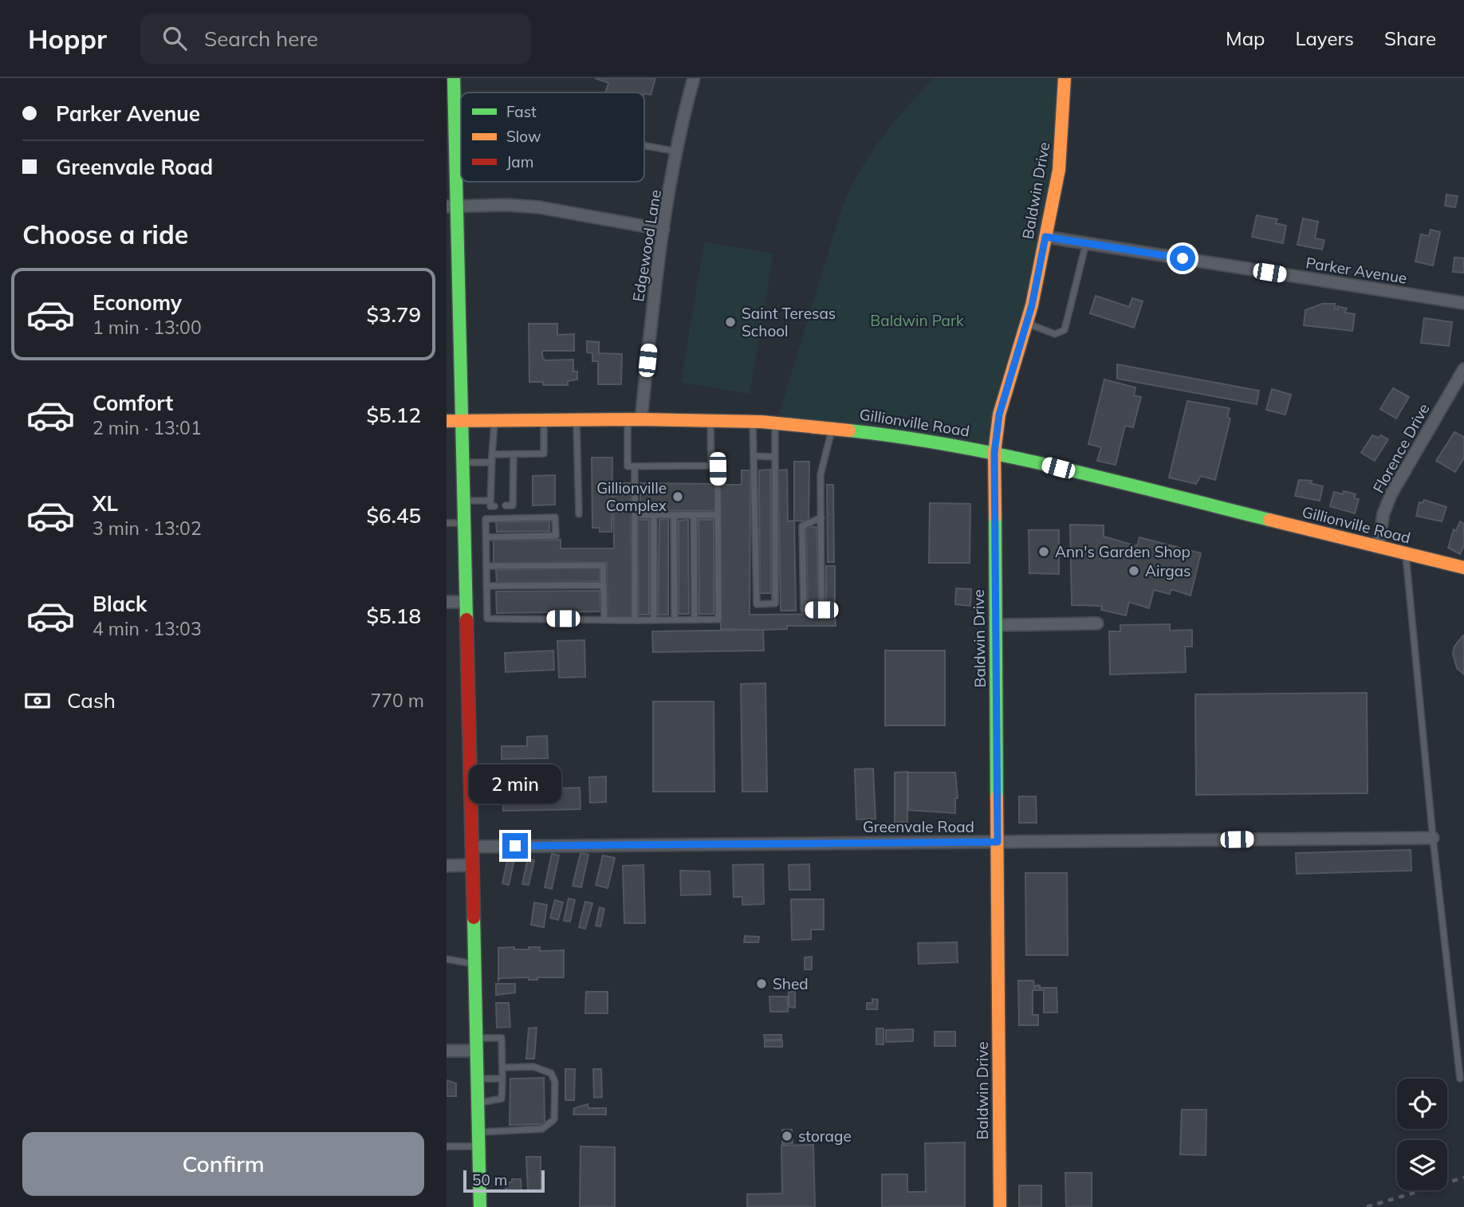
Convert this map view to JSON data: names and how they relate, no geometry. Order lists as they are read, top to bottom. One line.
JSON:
{"streets":{"street":["Baldwin Drive","Edgewood Lane","Parker Avenue","Gillionville Road","Florence Drive","Greenvale Road"]},"crossings":[["Baldwin Drive","Parker Avenue"],["Baldwin Drive","Gillionville Road"],["Baldwin Drive","Greenvale Road"],["Edgewood Lane","Gillionville Road"],["Gillionville Road","Florence Drive"]],"parks":["Baldwin Park"],"places":["Saint Teresas School","Gillionville Complex","Ann's Garden Shop","Airgas","Shed","storage"],"legend":["Fast","Slow","Jam"],"scale_bar":"50 m","page":{"header":"Hoppr","search":"Search here","nav":["Map","Layers","Share"],"banner":["Parker Avenue","Greenvale Road"],"heading":"Choose a ride","list":[{"name":"Economy","note":"1 min · 13:00","value":"$3.79"},{"name":"Comfort","note":"2 min · 13:01","value":"$5.12"},{"name":"XL","note":"3 min · 13:02","value":"$6.45"},{"name":"Black","note":"4 min · 13:03","value":"$5.18"}],"pay":["Cash","770 m"],"bubble":"2 min","buttons":"Confirm","scale":"50 m"}}
